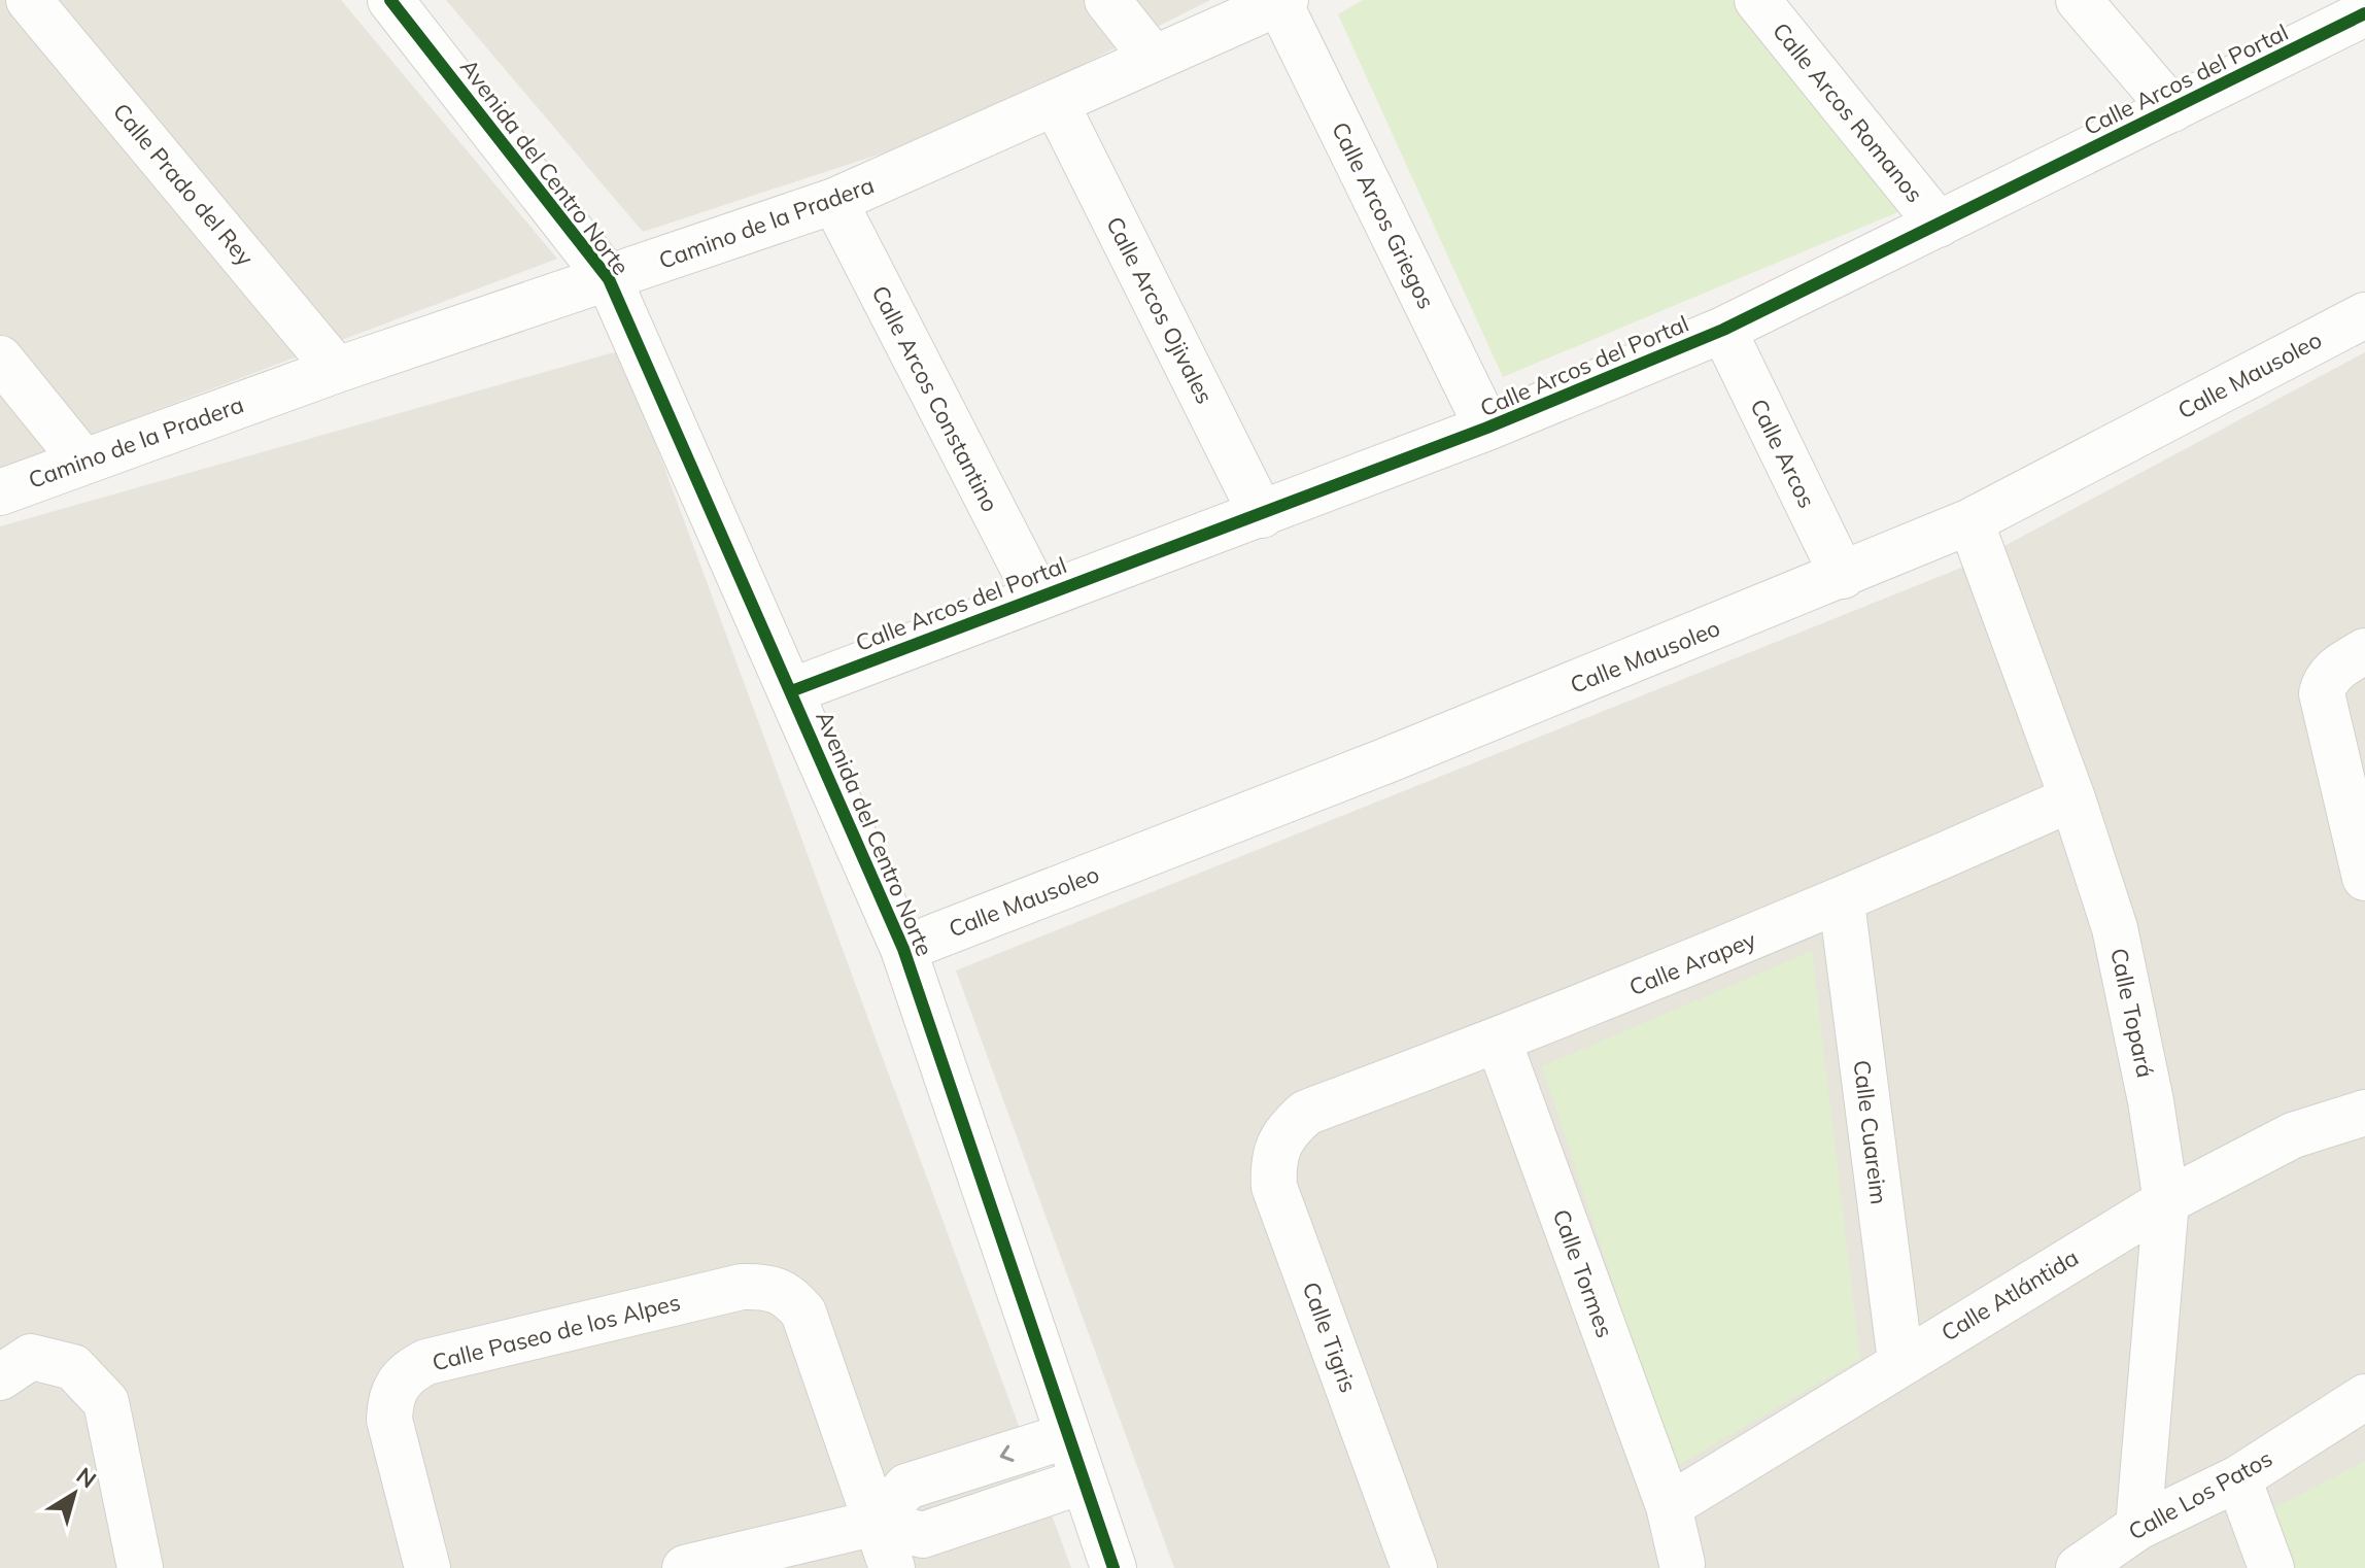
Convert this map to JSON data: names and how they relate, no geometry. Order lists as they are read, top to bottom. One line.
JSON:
{"streets":{"street":["Calle Arcos del Portal","Calle Arcos Romanos","Avenida del Centro Norte","Calle Prado del Rey","Calle Arcos Griegos","Camino de la Pradera","Calle Arcos Ojivales","Calle Mausoleo","Calle Arcos Constantino","Calle Arcos","Calle Arapey","Calle Topará","Calle Cuareim","Calle Tormes","Calle Atlántida","Calle Paseo de los Alpes","Calle Tigris","Calle Los Patos"]},"crossings":[["Calle Arcos del Portal","Calle Arcos Romanos"],["Calle Arcos del Portal","Avenida del Centro Norte"],["Calle Arcos del Portal","Calle Arcos Griegos"],["Calle Arcos del Portal","Calle Arcos Ojivales"],["Calle Arcos del Portal","Calle Arcos Constantino"],["Calle Arcos del Portal","Calle Arcos"],["Avenida del Centro Norte","Camino de la Pradera"],["Avenida del Centro Norte","Calle Mausoleo"],["Calle Prado del Rey","Camino de la Pradera"],["Calle Arcos Griegos","Camino de la Pradera"],["Camino de la Pradera","Calle Arcos Ojivales"],["Camino de la Pradera","Calle Arcos Constantino"],["Calle Mausoleo","Calle Arcos"],["Calle Mausoleo","Calle Topará"],["Calle Arapey","Calle Topará"],["Calle Arapey","Calle Cuareim"],["Calle Arapey","Calle Tormes"],["Calle Arapey","Calle Tigris"],["Calle Topará","Calle Atlántida"],["Calle Topará","Calle Los Patos"],["Calle Cuareim","Calle Atlántida"],["Calle Tormes","Calle Atlántida"]],"north":"top right"}
